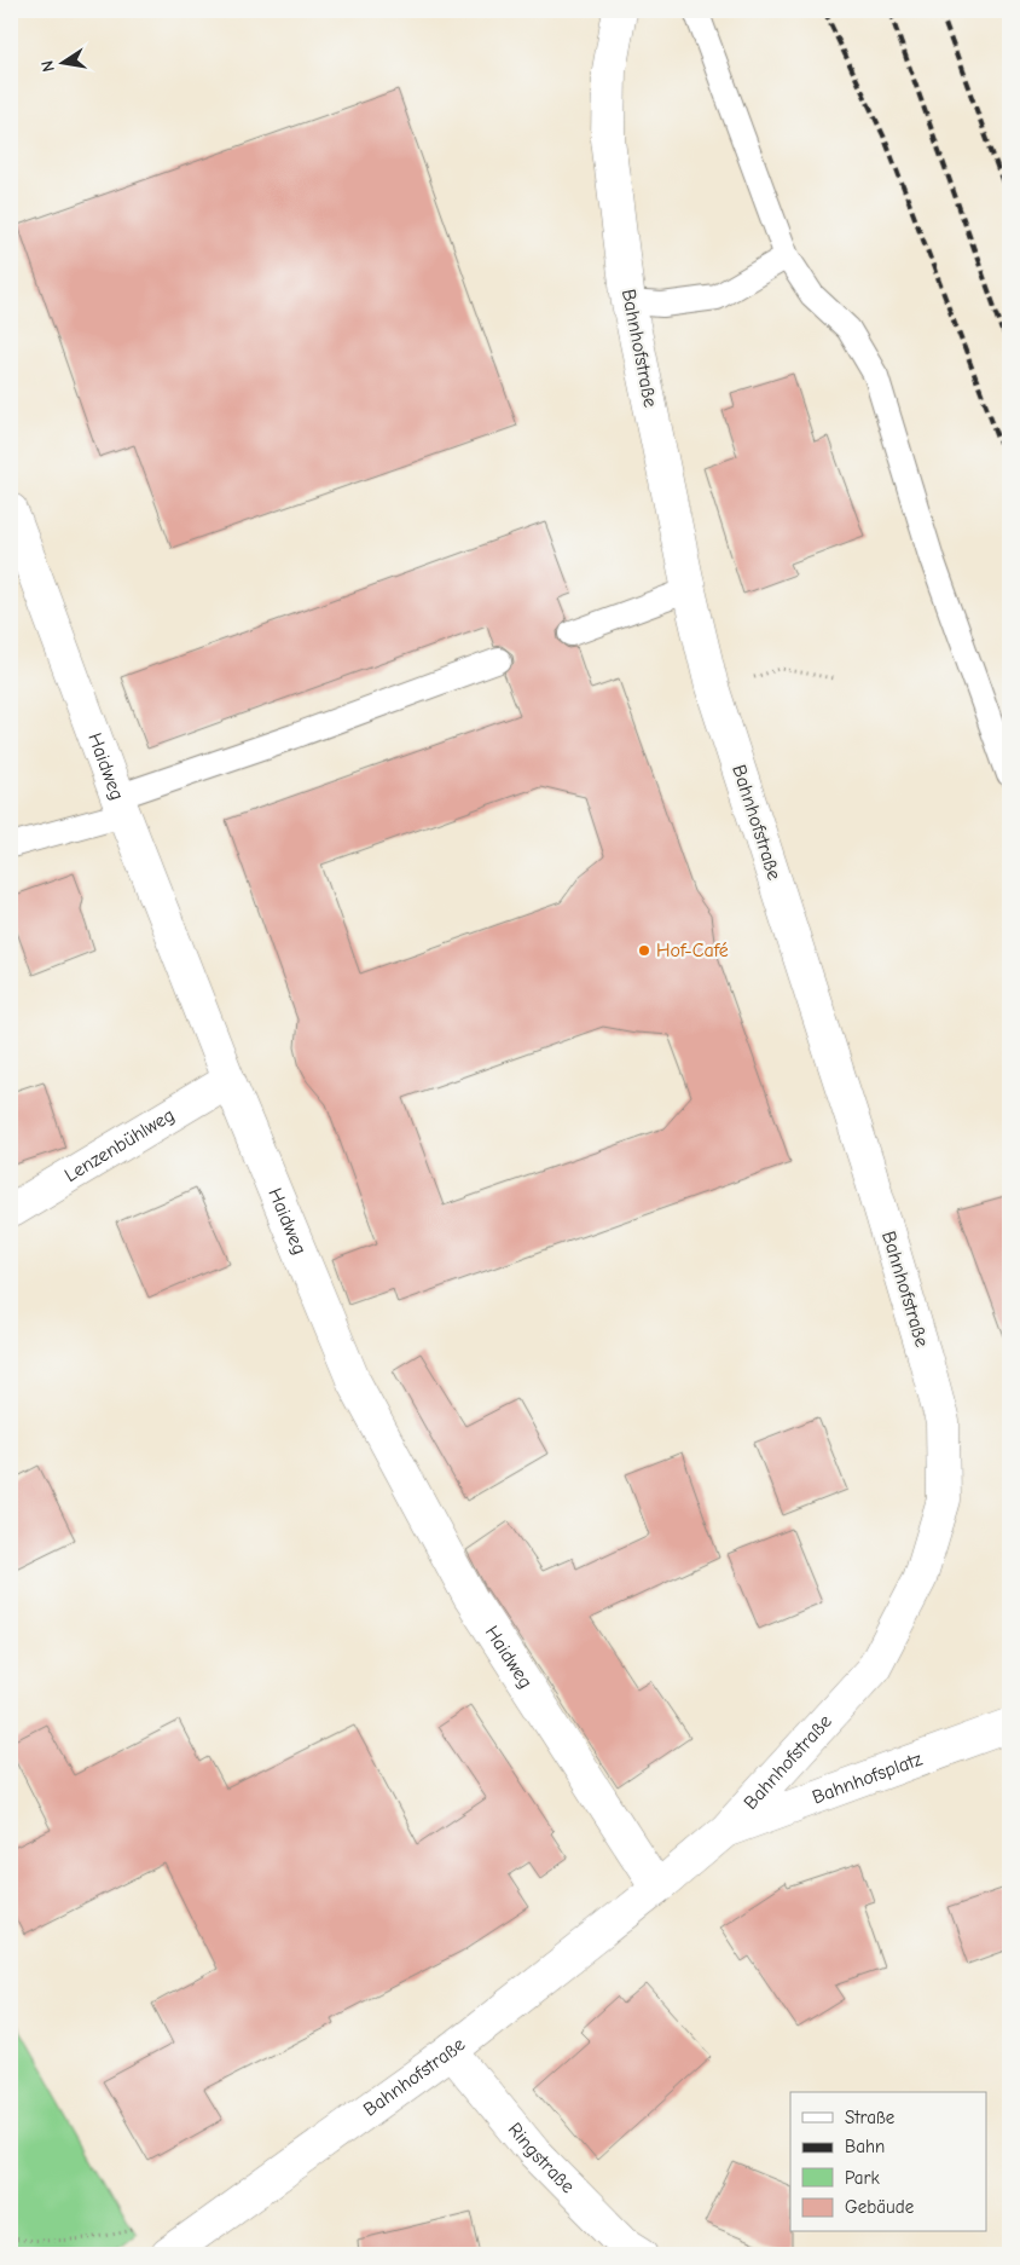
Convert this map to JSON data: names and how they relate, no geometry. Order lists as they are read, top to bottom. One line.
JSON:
{"streets":{"street":["Bahnhofstraße","Haidweg","Lenzenbühlweg","Bahnhofsplatz","Ringstraße"]},"crossings":[["Bahnhofstraße","Haidweg"],["Bahnhofstraße","Bahnhofsplatz"],["Bahnhofstraße","Ringstraße"],["Haidweg","Lenzenbühlweg"]],"places":["Hof-Café"],"legend":["Straße","Bahn","Park","Gebäude"],"north":"left"}
